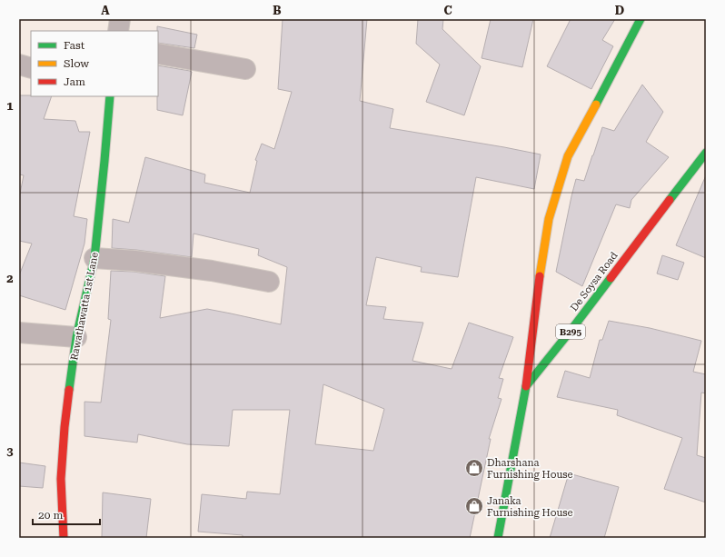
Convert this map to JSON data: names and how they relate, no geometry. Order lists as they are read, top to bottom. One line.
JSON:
{"streets":{"street":["De Soysa Road","Rawathawatta 1st Lane","B295"]},"places":{"shop":["Dharshana Furnishing House","Janaka Furnishing House"]},"legend":["Fast","Slow","Jam"],"scale_bar":"20 m","grid":{"columns":["A","B","C","D"],"rows":["1","2","3"]}}
